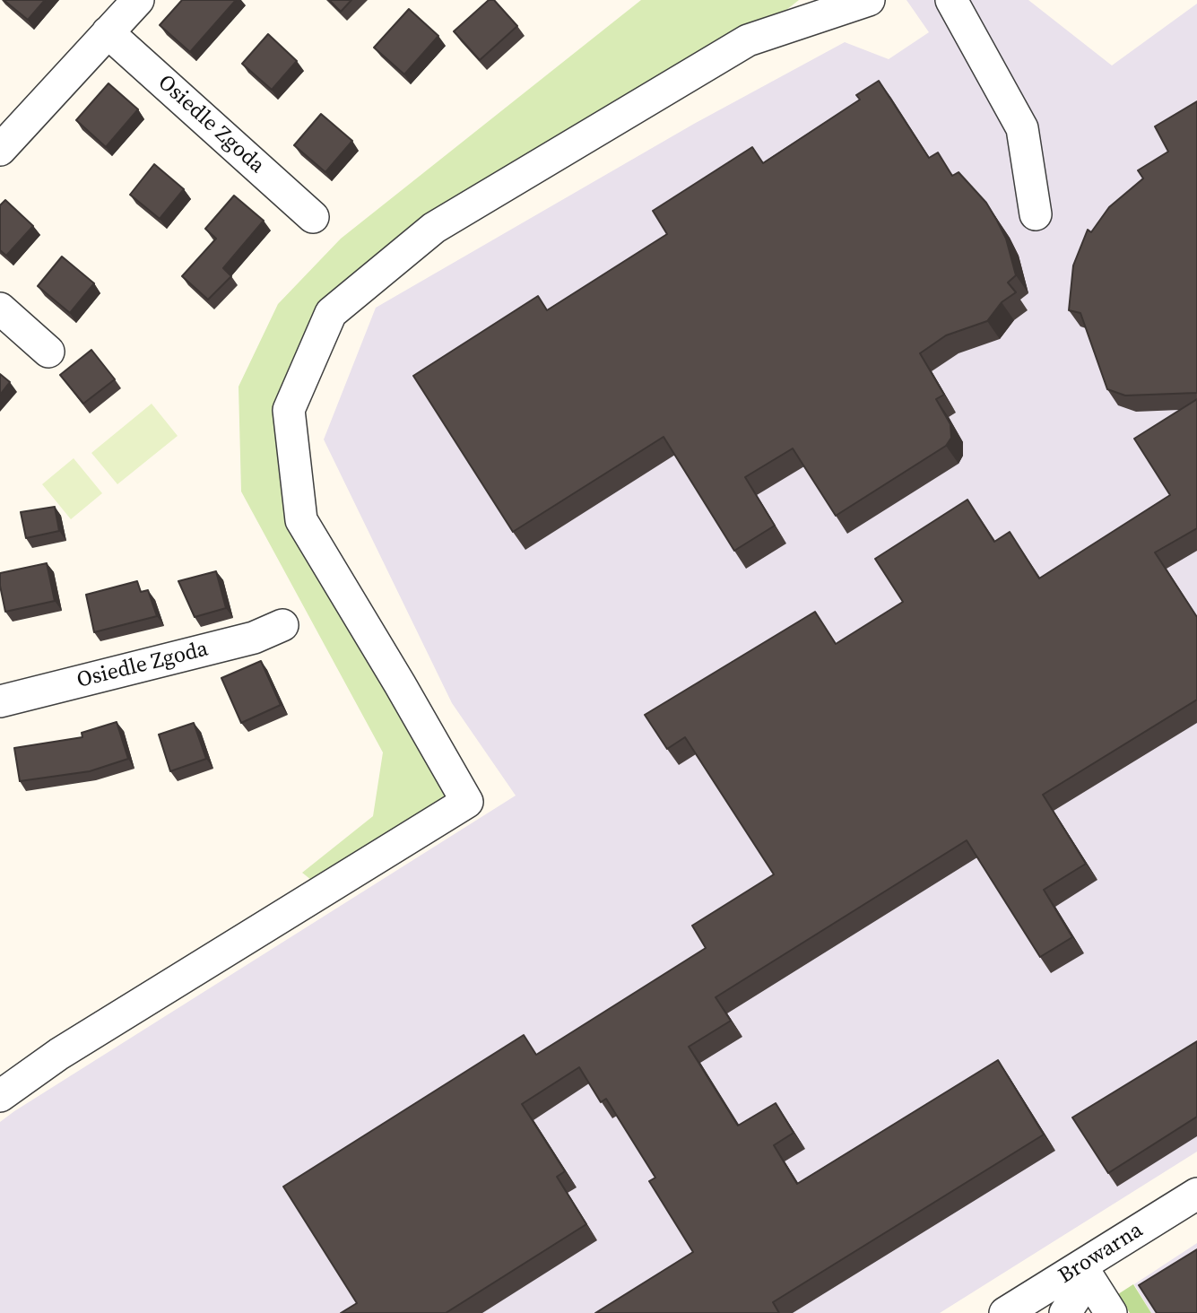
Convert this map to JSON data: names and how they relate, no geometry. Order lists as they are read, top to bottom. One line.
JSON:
{"streets":{"street":["Osiedle Zgoda","Browarna"]}}
